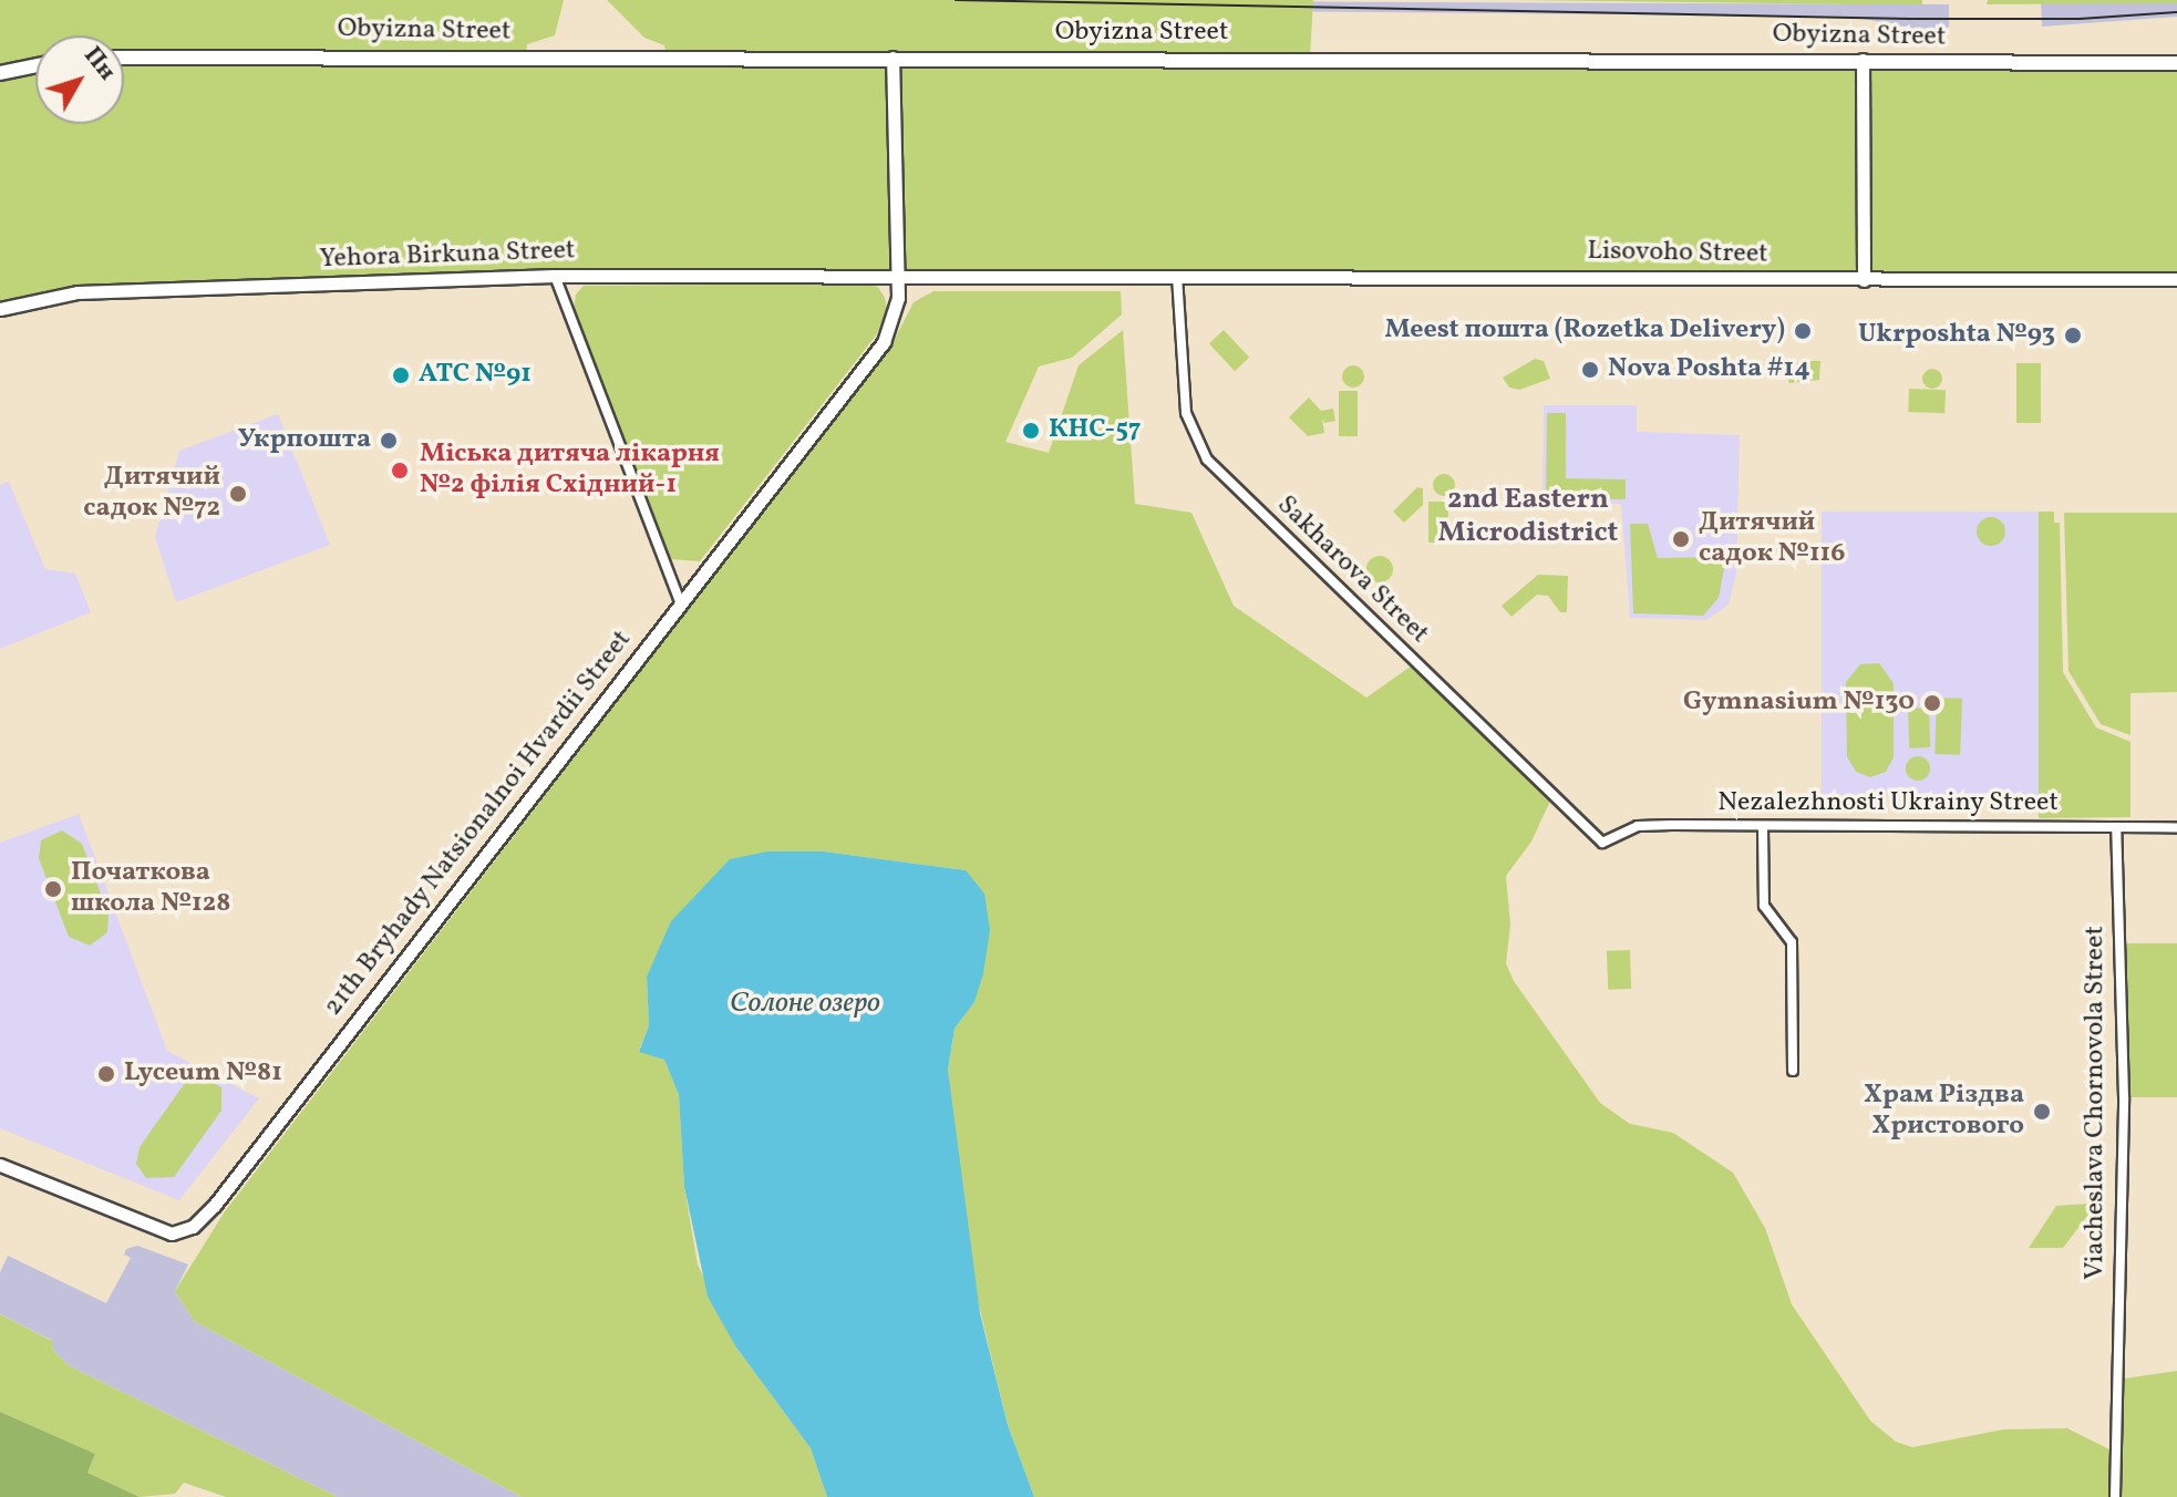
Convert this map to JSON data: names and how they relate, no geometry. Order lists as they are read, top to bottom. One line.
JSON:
{"streets":{"main road":["Obyizna Street"],"street":["Lisovoho Street","Yehora Birkuna Street","Sakharova Street","Nezalezhnosti Ukrainy Street","21th Bryhady Natsionalnoi Hvardii Street","Viacheslava Chornovola Street"]},"crossings":[["Obyizna Street","21th Bryhady Natsionalnoi Hvardii Street"],["Lisovoho Street","Yehora Birkuna Street"],["Lisovoho Street","Sakharova Street"],["Yehora Birkuna Street","Sakharova Street"],["Yehora Birkuna Street","21th Bryhady Natsionalnoi Hvardii Street"],["Sakharova Street","Nezalezhnosti Ukrainy Street"],["Nezalezhnosti Ukrainy Street","Viacheslava Chornovola Street"]],"districts":["2nd Eastern Microdistrict"],"water":["Солоне озеро"],"places":["Meest пошта (Rozetka Delivery)","Ukrposhta №93","Nova Poshta #14","АТС №91","КНС-57","Укрпошта","Міська дитяча лікарня №2 філія Східний-1","Дитячий садок №72","Дитячий садок №116","Gymnasium №130","Початкова школа №128","Lyceum №81","Храм Різдва Христового"],"north":"top right"}
